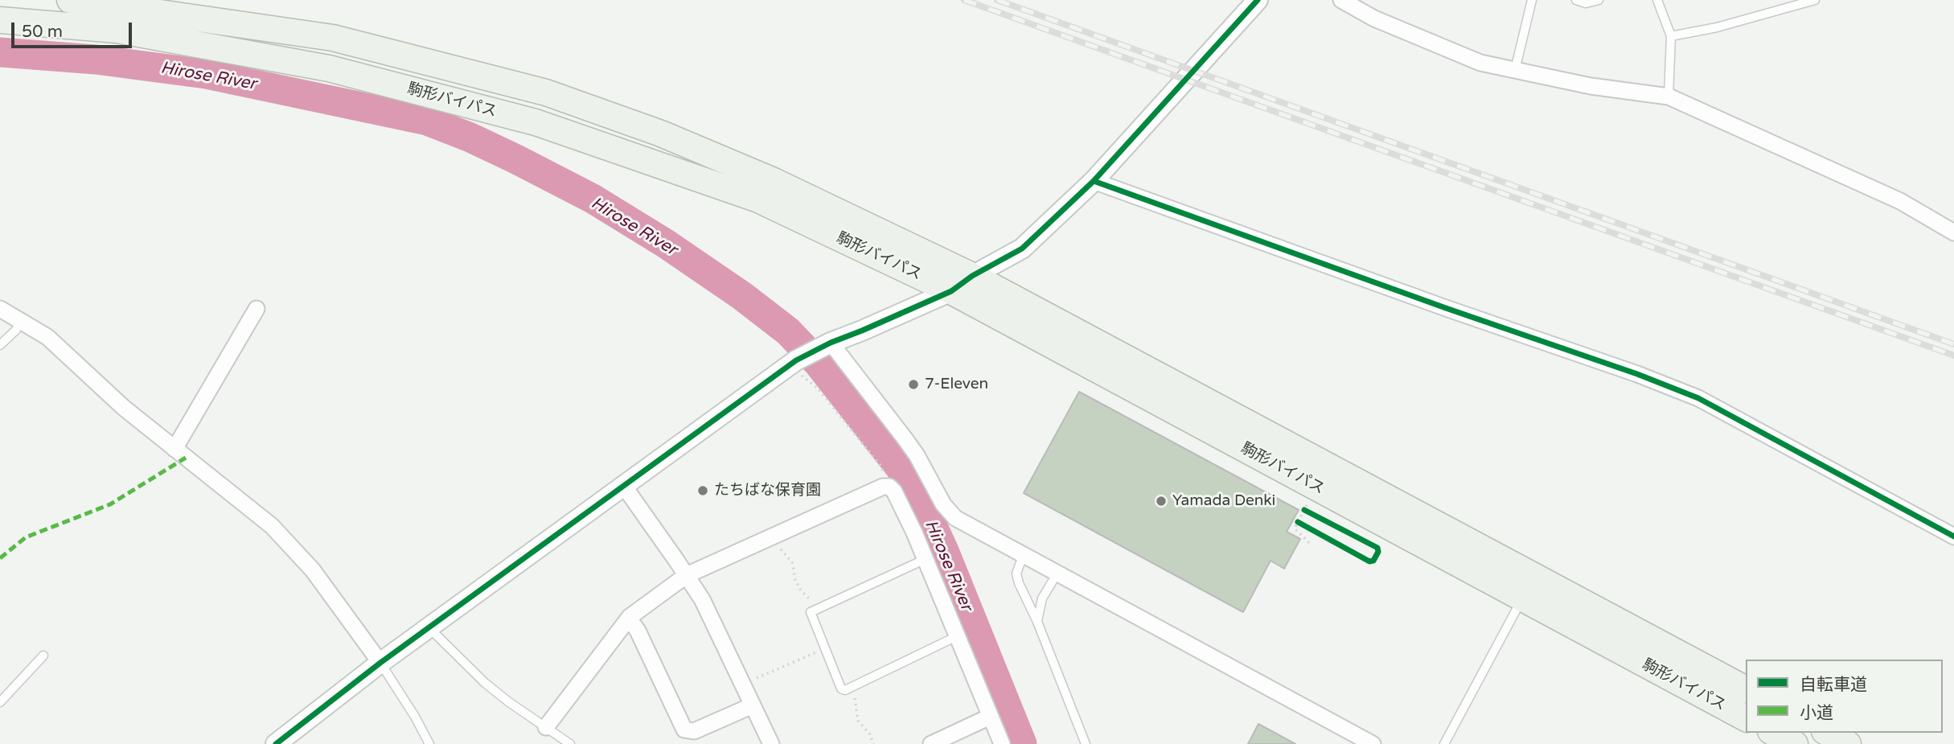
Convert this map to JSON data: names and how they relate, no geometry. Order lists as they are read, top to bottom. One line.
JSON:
{"streets":{"main road":["駒形バイパス"]},"water":["Hirose River"],"places":["7-Eleven","たちばな保育園","Yamada Denki"],"legend":["自転車道","小道"],"scale_bar":"50 m"}
